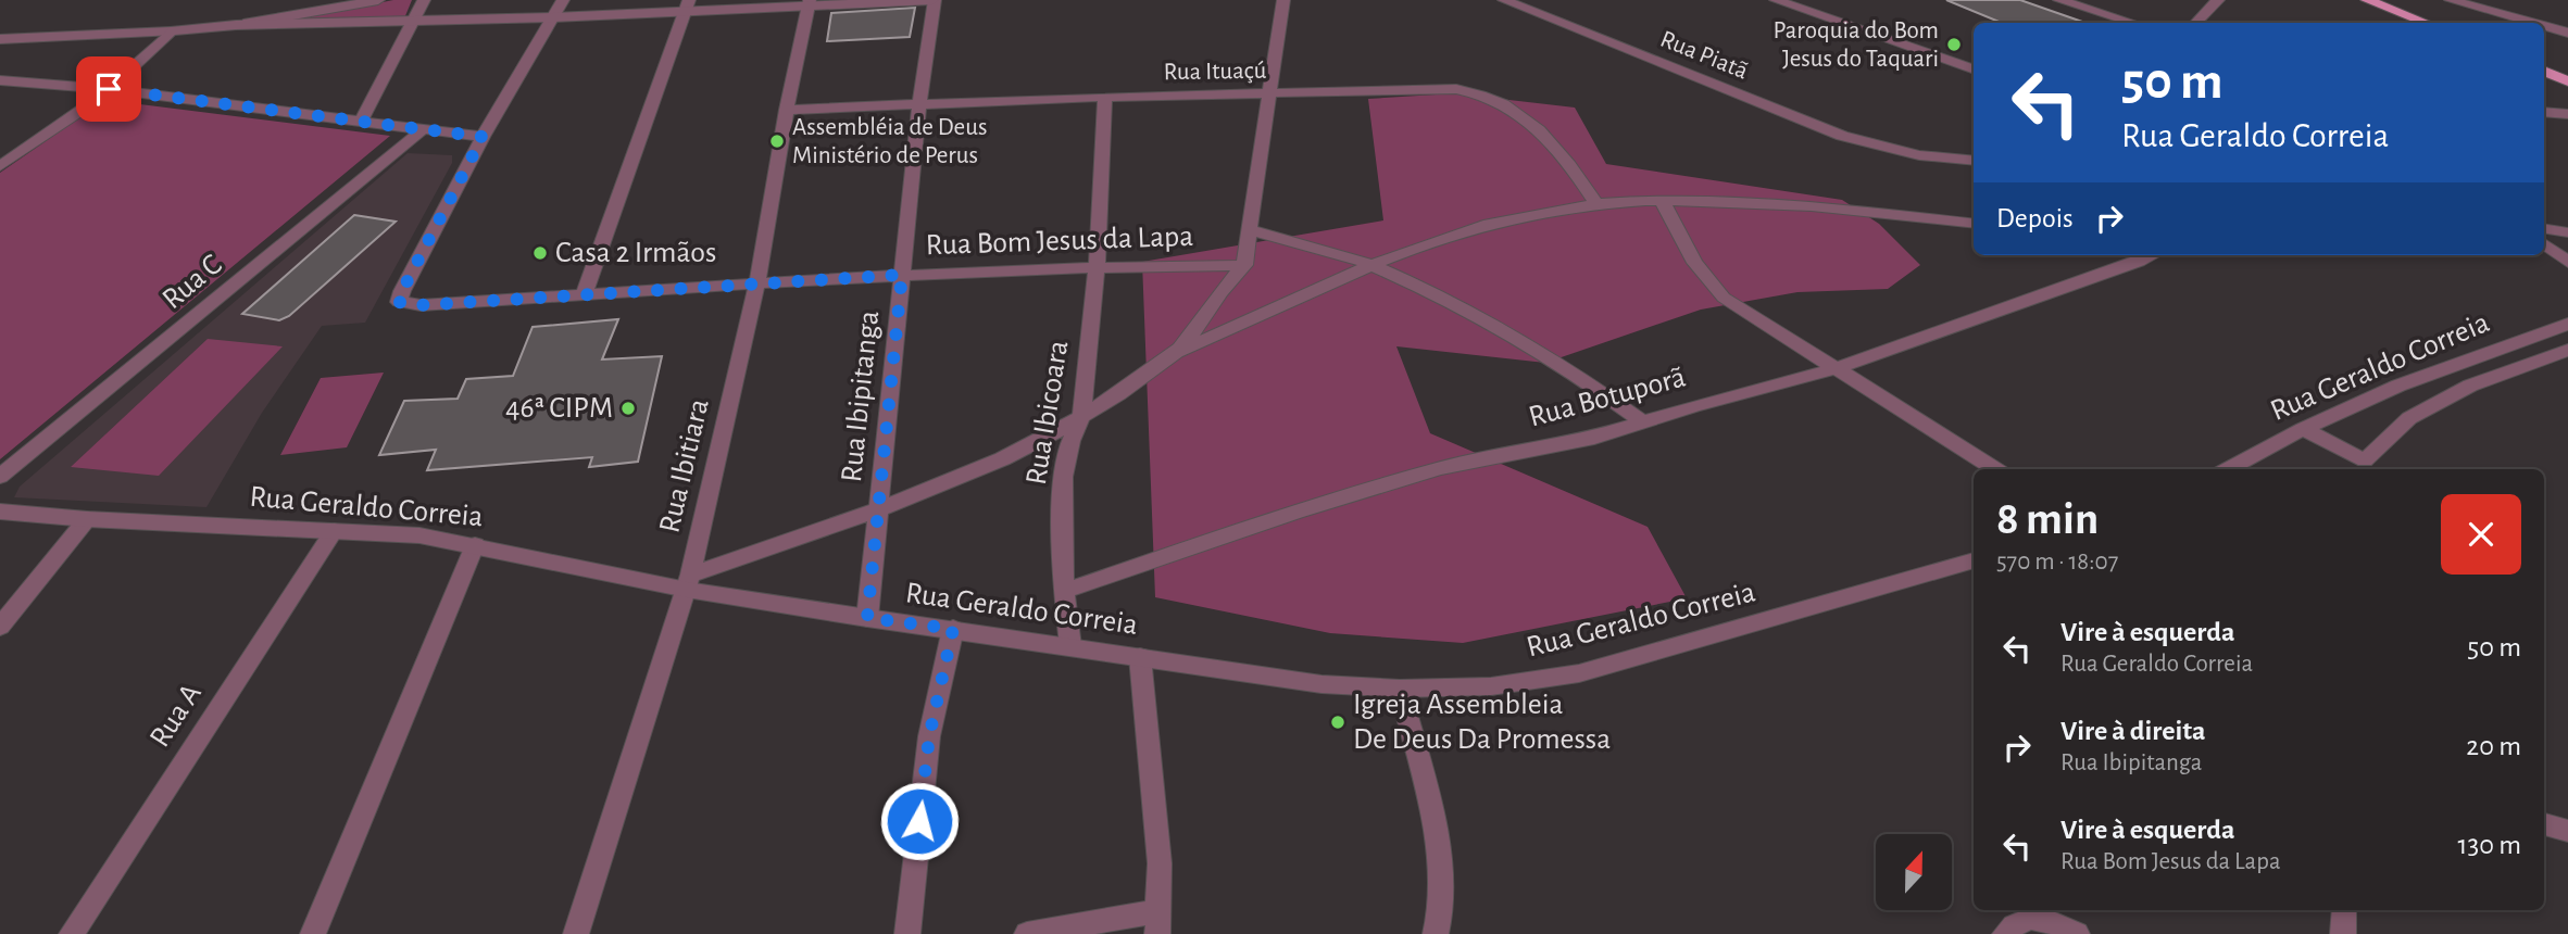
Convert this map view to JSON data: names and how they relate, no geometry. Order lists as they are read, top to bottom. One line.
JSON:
{"streets":{"street":["Rua Piatã","Rua Ituaçú","Rua Bom Jesus da Lapa","Rua C","Rua Geraldo Correia","Rua Ibipitanga","Rua Botuporã","Rua Ibicoara","Rua Ibitiara","Rua A"]},"crossings":[["Rua Ituaçú","Rua Ibipitanga"],["Rua Ituaçú","Rua Ibicoara"],["Rua Ituaçú","Rua Ibitiara"],["Rua Bom Jesus da Lapa","Rua Ibipitanga"],["Rua Bom Jesus da Lapa","Rua Ibicoara"],["Rua Bom Jesus da Lapa","Rua Ibitiara"],["Rua Geraldo Correia","Rua Ibipitanga"],["Rua Geraldo Correia","Rua Ibicoara"],["Rua Geraldo Correia","Rua Ibitiara"],["Rua Geraldo Correia","Rua A"],["Rua Botuporã","Rua Ibicoara"]],"places":["Paroquia do Bom Jesus do Taquari","Assembléia de Deus Ministério de Perus","Casa 2 Irmãos","46ª CIPM","Igreja Assembleia De Deus Da Promessa"],"north":"top","page":{"turn":["50 m","Rua Geraldo Correia"],"then":"Depois","heading":["8 min","570 m · 18:07"],"list":[{"name":"Vire à esquerda","note":"Rua Geraldo Correia","value":"50 m"},{"name":"Vire à direita","note":"Rua Ibipitanga","value":"20 m"},{"name":"Vire à esquerda","note":"Rua Bom Jesus da Lapa","value":"130 m"}]}}
